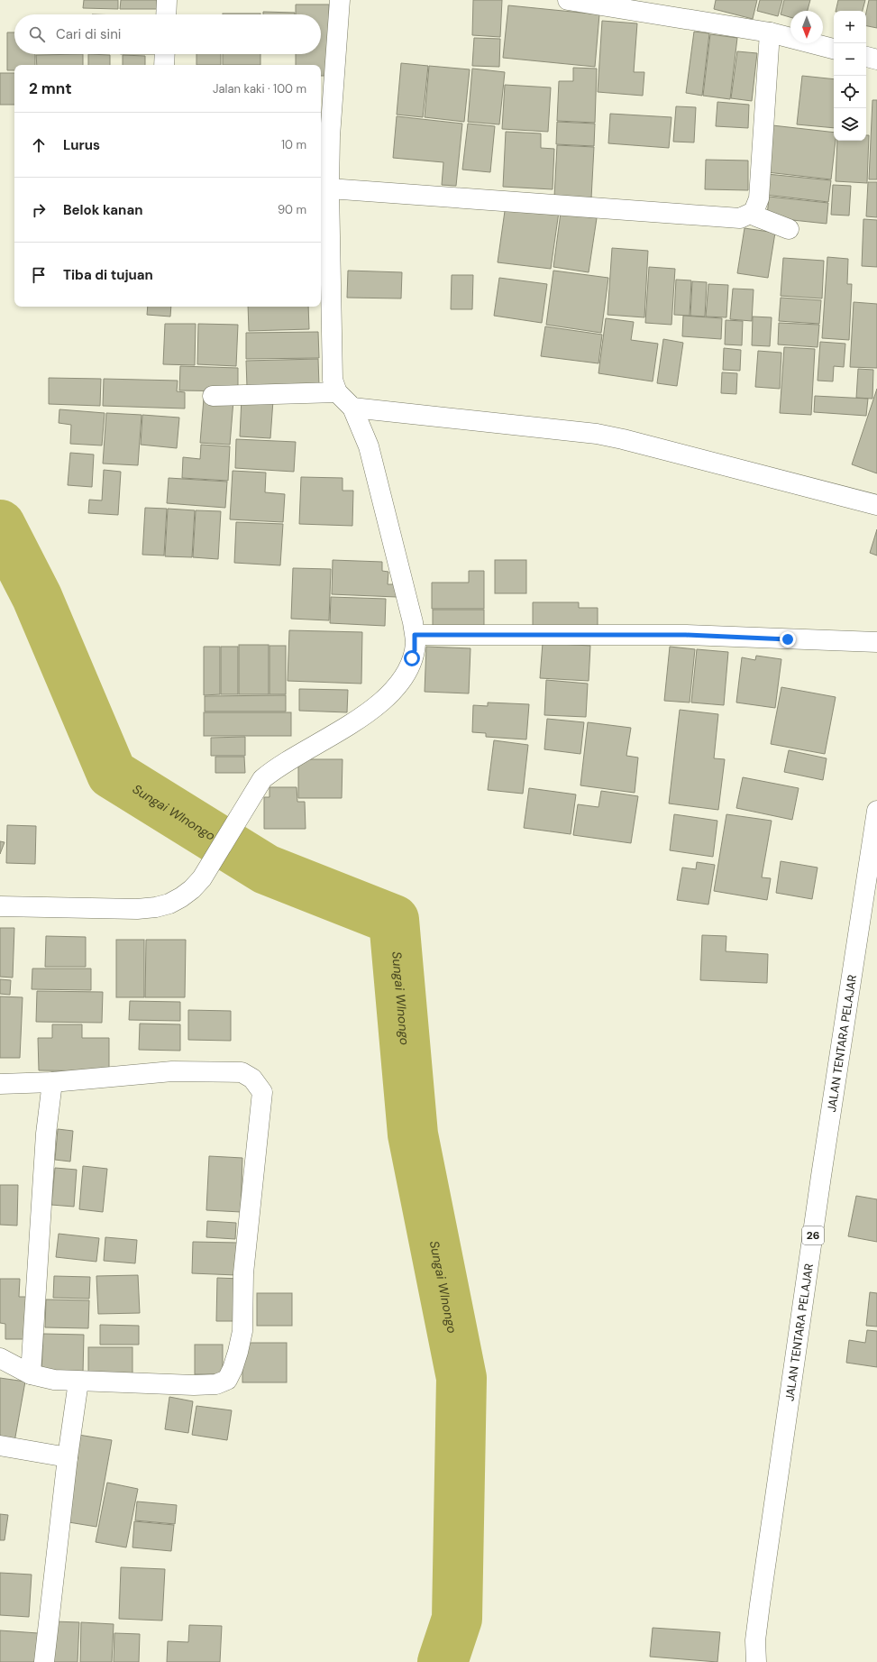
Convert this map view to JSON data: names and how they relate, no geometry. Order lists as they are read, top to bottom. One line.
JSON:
{"streets":{"street":["JALAN TENTARA PELAJAR","26"]},"water":["Sungai WInongo"],"north":"bottom","page":{"map_buttons":["+","−"],"search":"Cari di sini","heading":["2 mnt","Jalan kaki · 100 m"],"list":[["Lurus","10 m"],["Belok kanan","90 m"],"Tiba di tujuan"]}}
